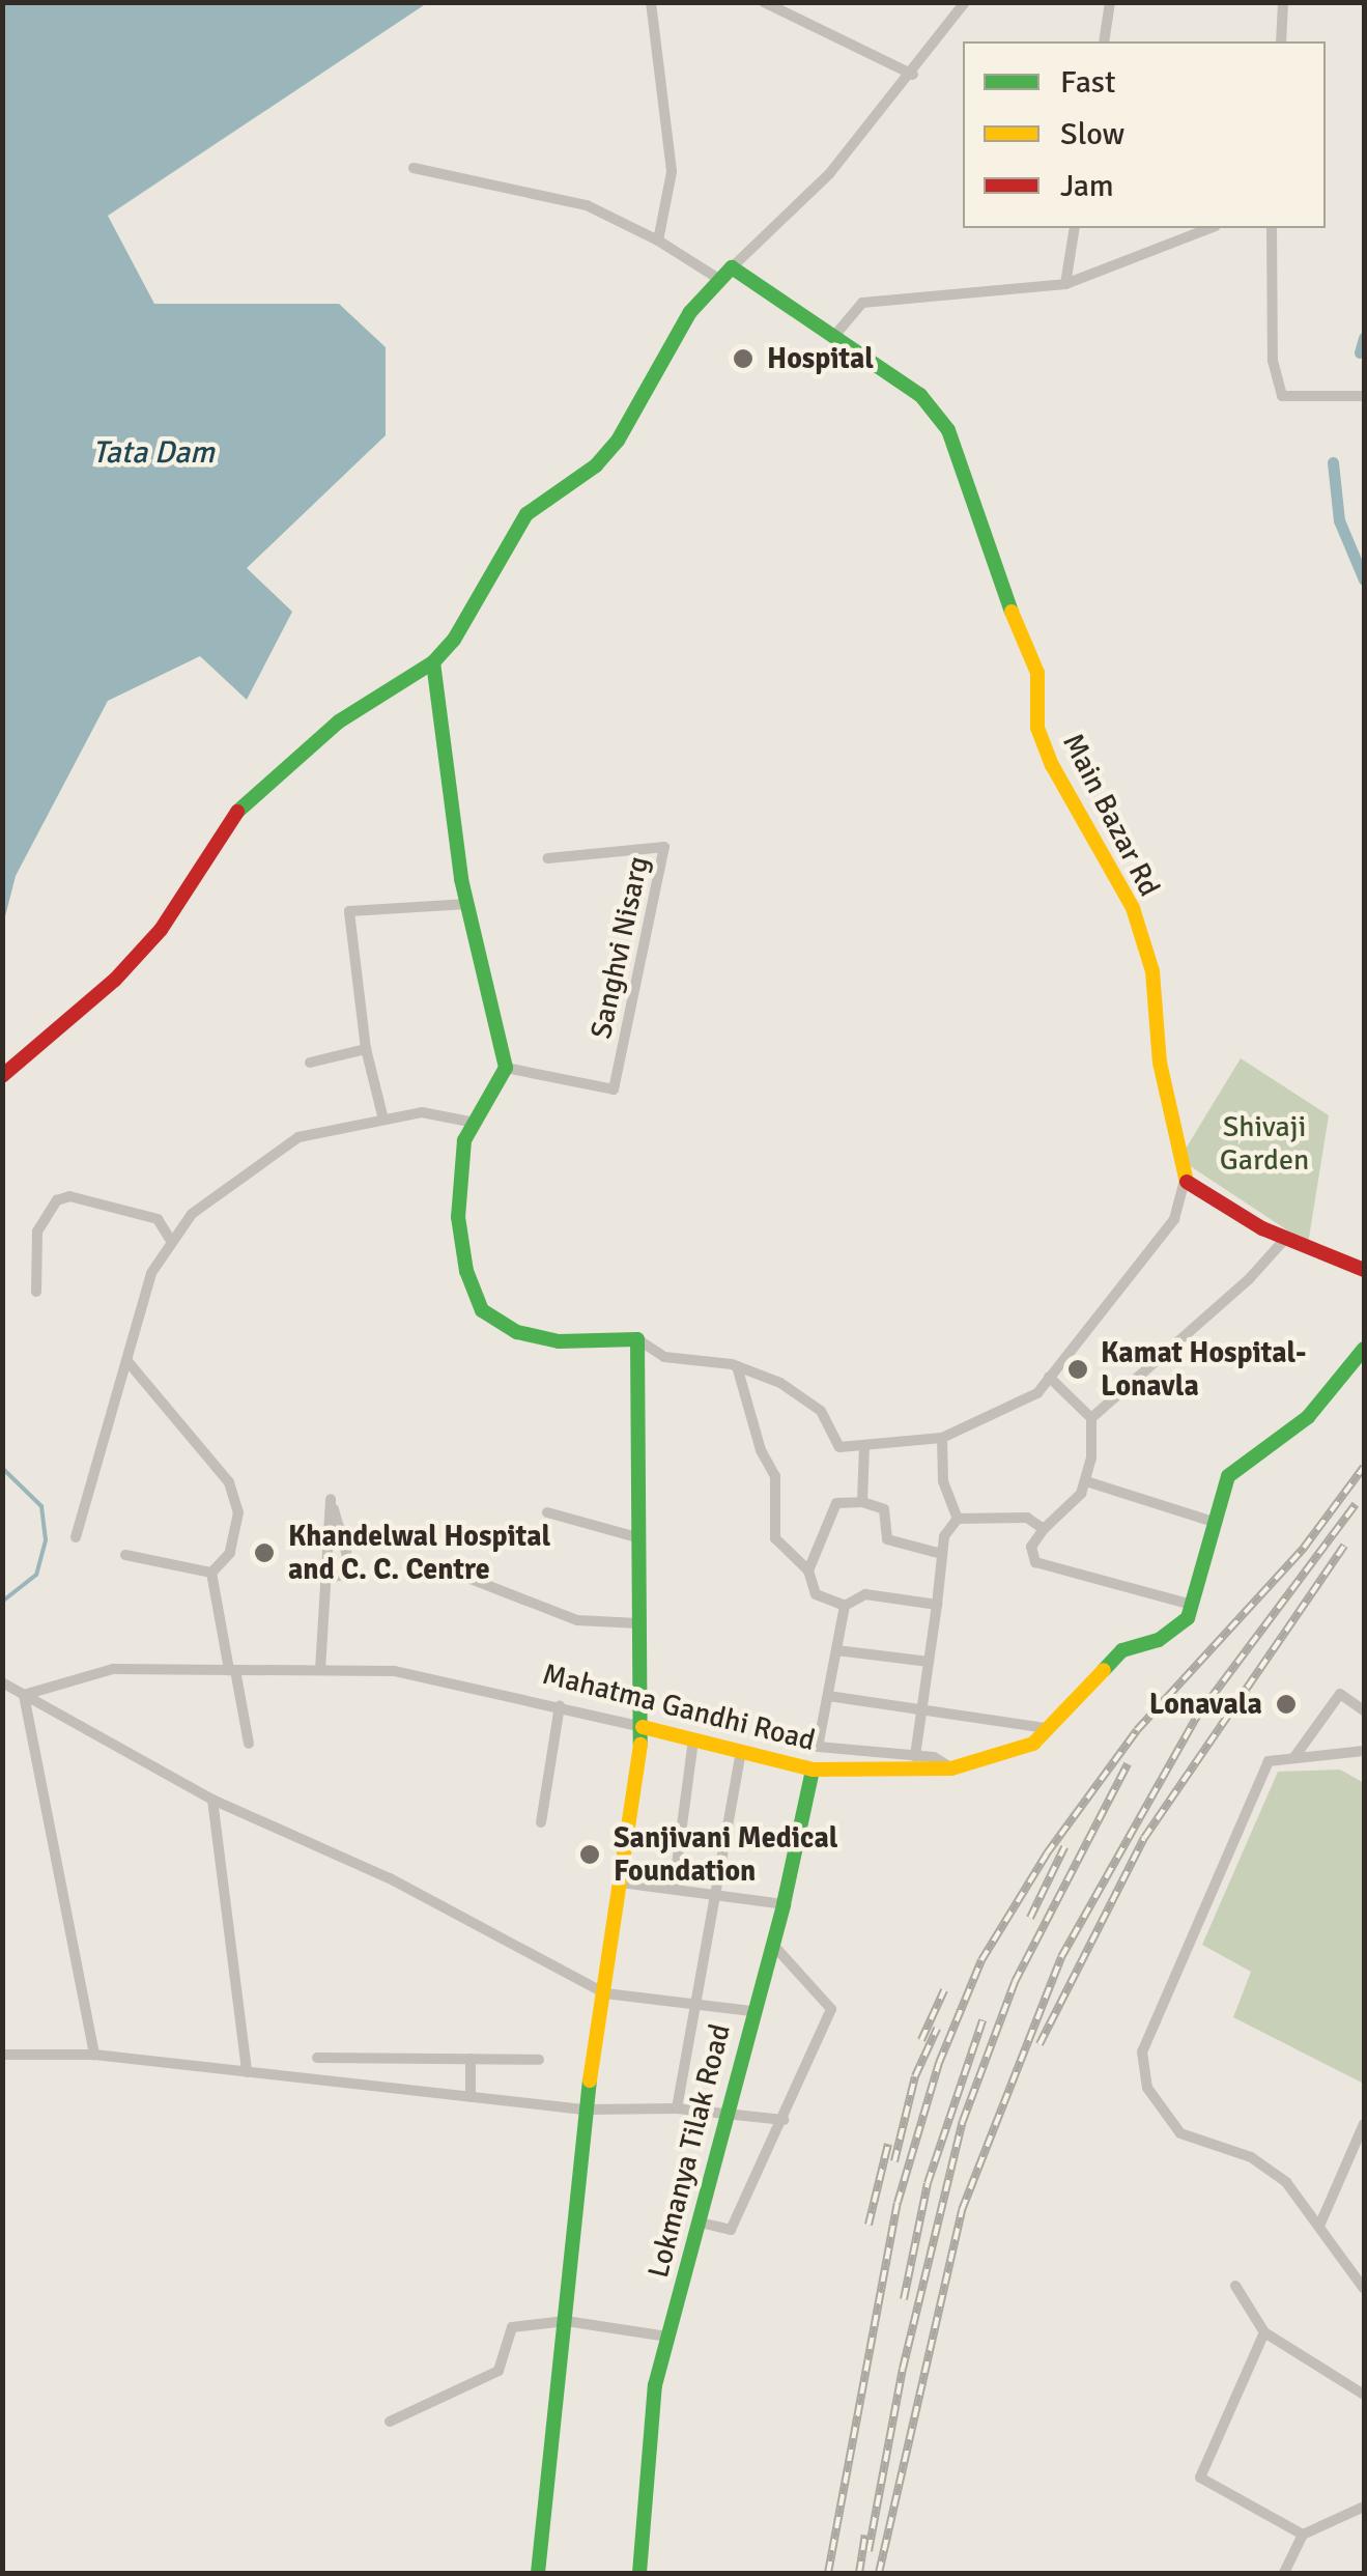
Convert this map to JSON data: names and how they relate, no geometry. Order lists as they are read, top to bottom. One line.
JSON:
{"streets":{"main road":["Main Bazar Rd","Mahatma Gandhi Road","Lokmanya Tilak Road"],"street":["Sanghvi Nisarg"]},"crossings":[["Mahatma Gandhi Road","Lokmanya Tilak Road"]],"water":["Tata Dam"],"parks":["Shivaji Garden"],"places":["Hospital","Kamat Hospital- Lonavla","Khandelwal Hospital and C. C. Centre","Lonavala","Sanjivani Medical Foundation"],"legend":["Fast","Slow","Jam"]}
